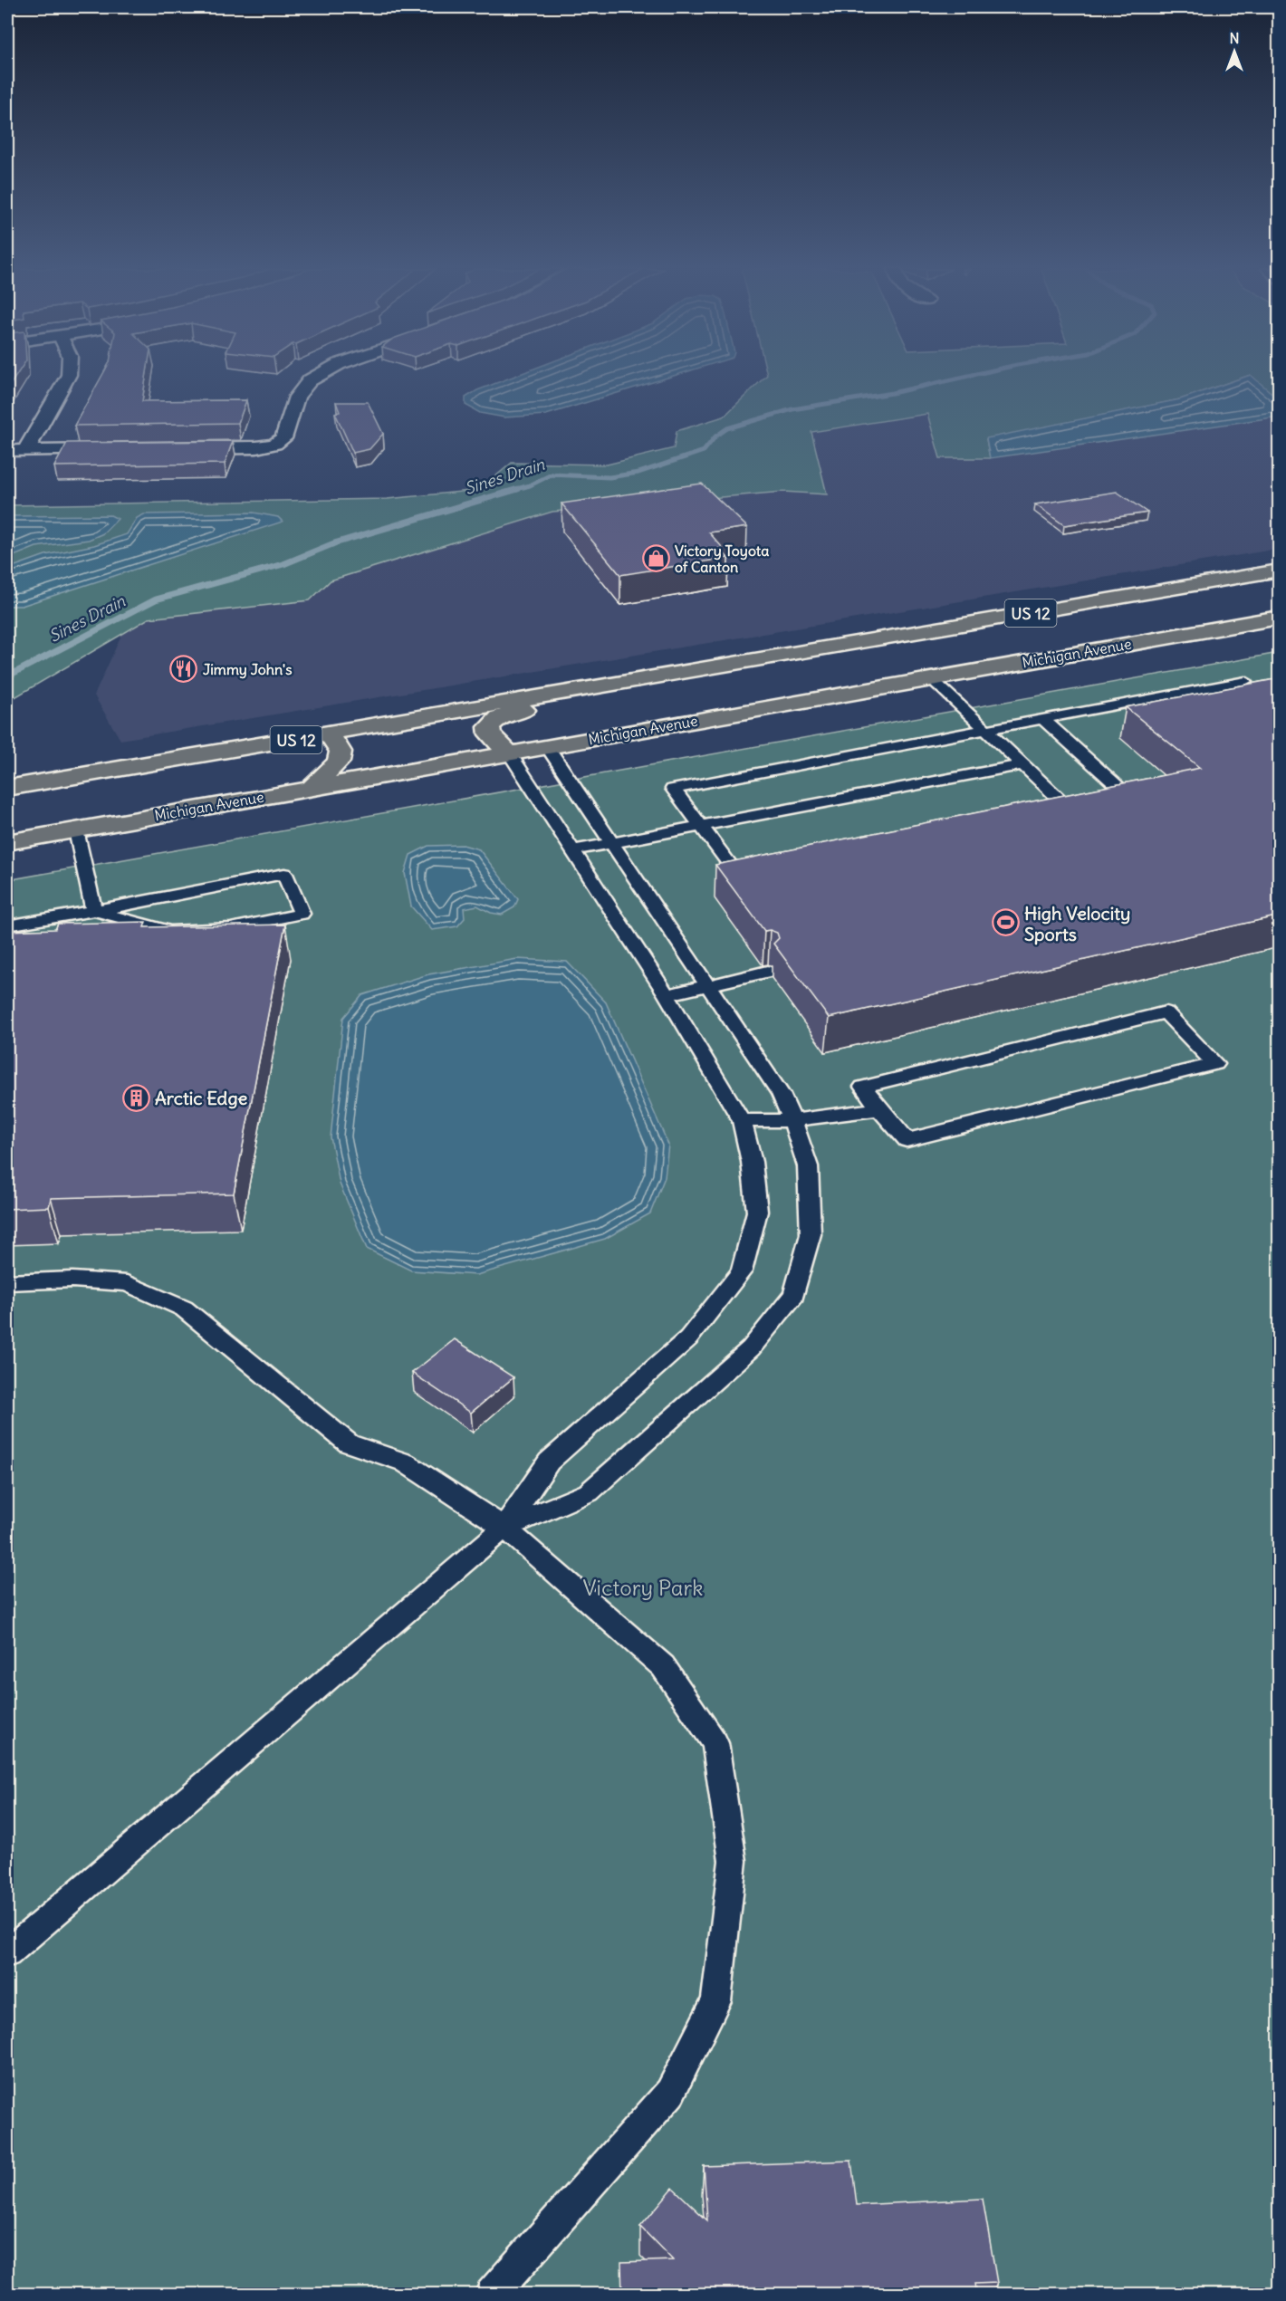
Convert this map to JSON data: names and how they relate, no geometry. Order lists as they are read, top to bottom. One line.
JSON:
{"streets":{"main road":["US 12","Michigan Avenue"]},"water":["Sines Drain"],"parks":["Victory Park"],"places":{"shop":["Victory Toyota of Canton"],"restaurant":["Jimmy John's"],"sports":["High Velocity Sports"],"building":["Arctic Edge"]},"north":"top"}
